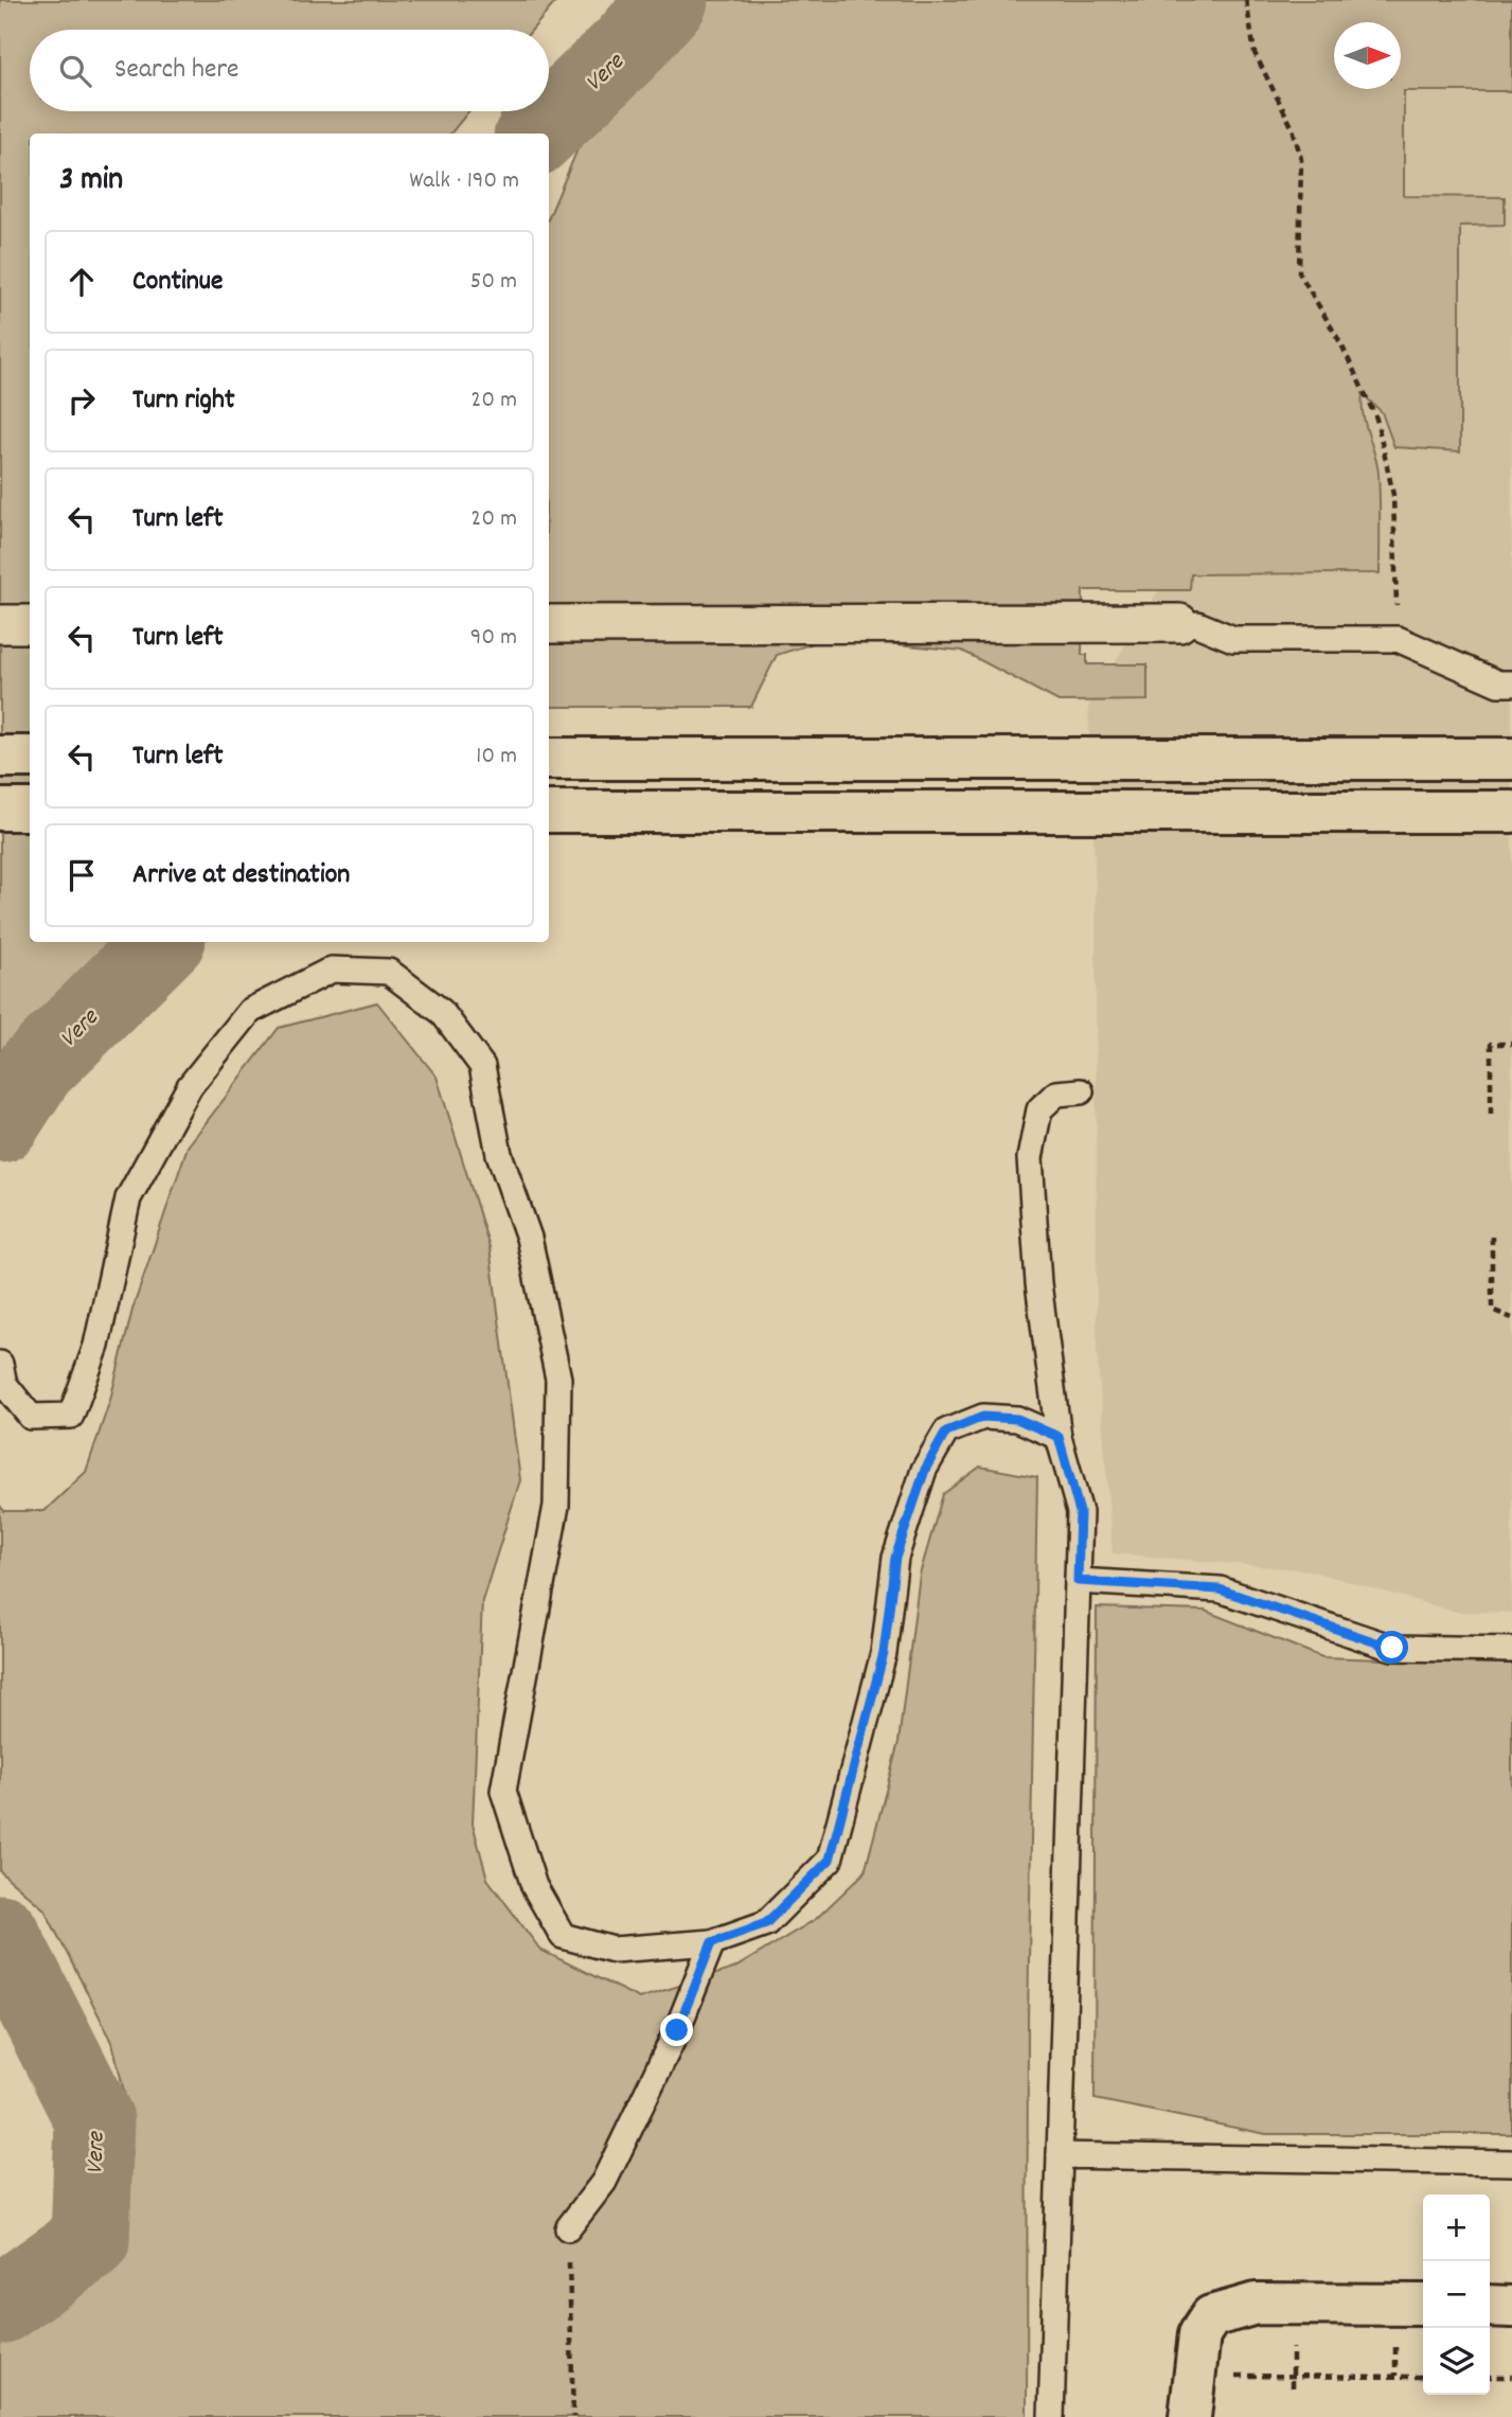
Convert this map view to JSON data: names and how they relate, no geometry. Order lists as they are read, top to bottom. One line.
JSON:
{"water":["Vere"],"north":"right","page":{"search":"Search here","heading":["3 min","Walk · 190 m"],"list":[["Continue","50 m"],["Turn right","20 m"],["Turn left","20 m"],["Turn left","90 m"],["Turn left","10 m"],"Arrive at destination"],"map_buttons":["+","−"]}}
